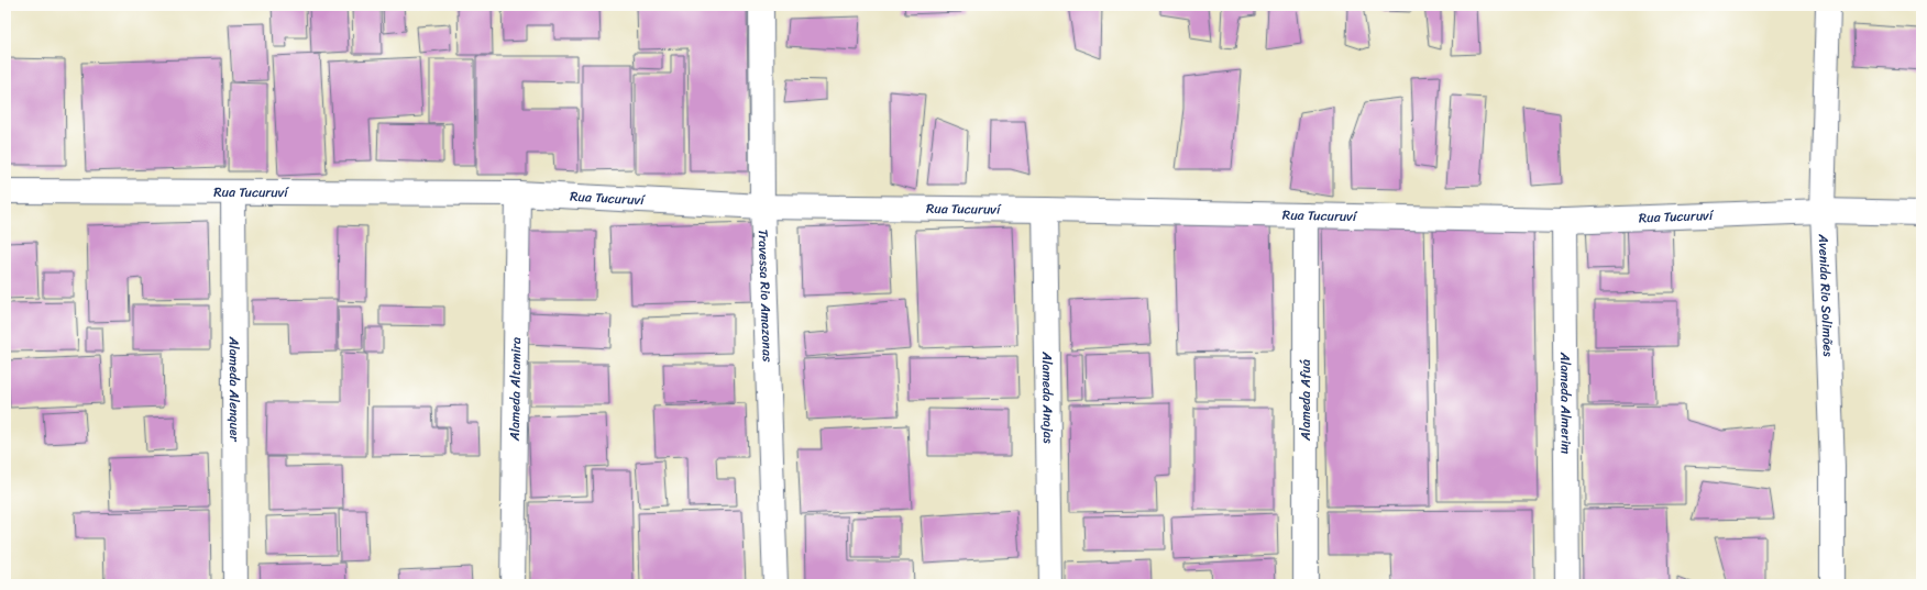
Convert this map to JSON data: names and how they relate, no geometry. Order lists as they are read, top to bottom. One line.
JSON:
{"streets":{"street":["Rua Tucuruví","Travessa Rio Amazonas","Avenida Rio Solimões","Alameda Alenquer","Alameda Altamira","Alameda Anajas","Alameda Afuá","Alameda Almerim"]},"crossings":[["Rua Tucuruví","Travessa Rio Amazonas"],["Rua Tucuruví","Avenida Rio Solimões"],["Rua Tucuruví","Alameda Alenquer"],["Rua Tucuruví","Alameda Altamira"],["Rua Tucuruví","Alameda Anajas"],["Rua Tucuruví","Alameda Afuá"],["Rua Tucuruví","Alameda Almerim"]]}
